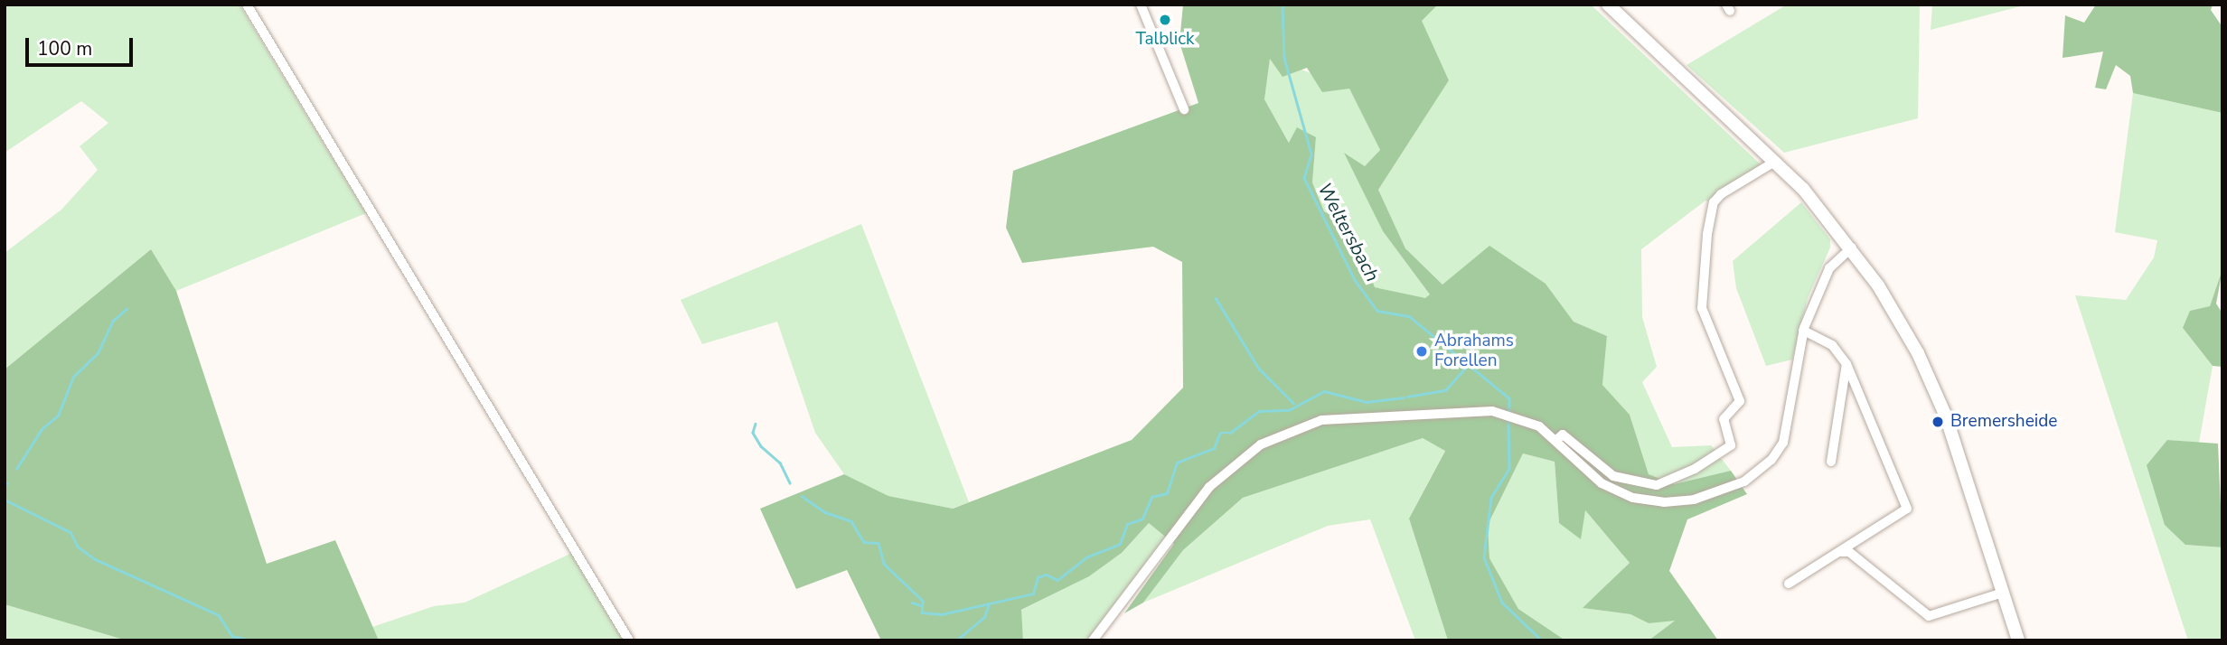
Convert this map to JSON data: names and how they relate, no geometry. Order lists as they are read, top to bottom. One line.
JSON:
{"water":["Weltersbach"],"places":["Talblick","Abrahams Forellen","Bremersheide"],"scale_bar":"100 m"}
